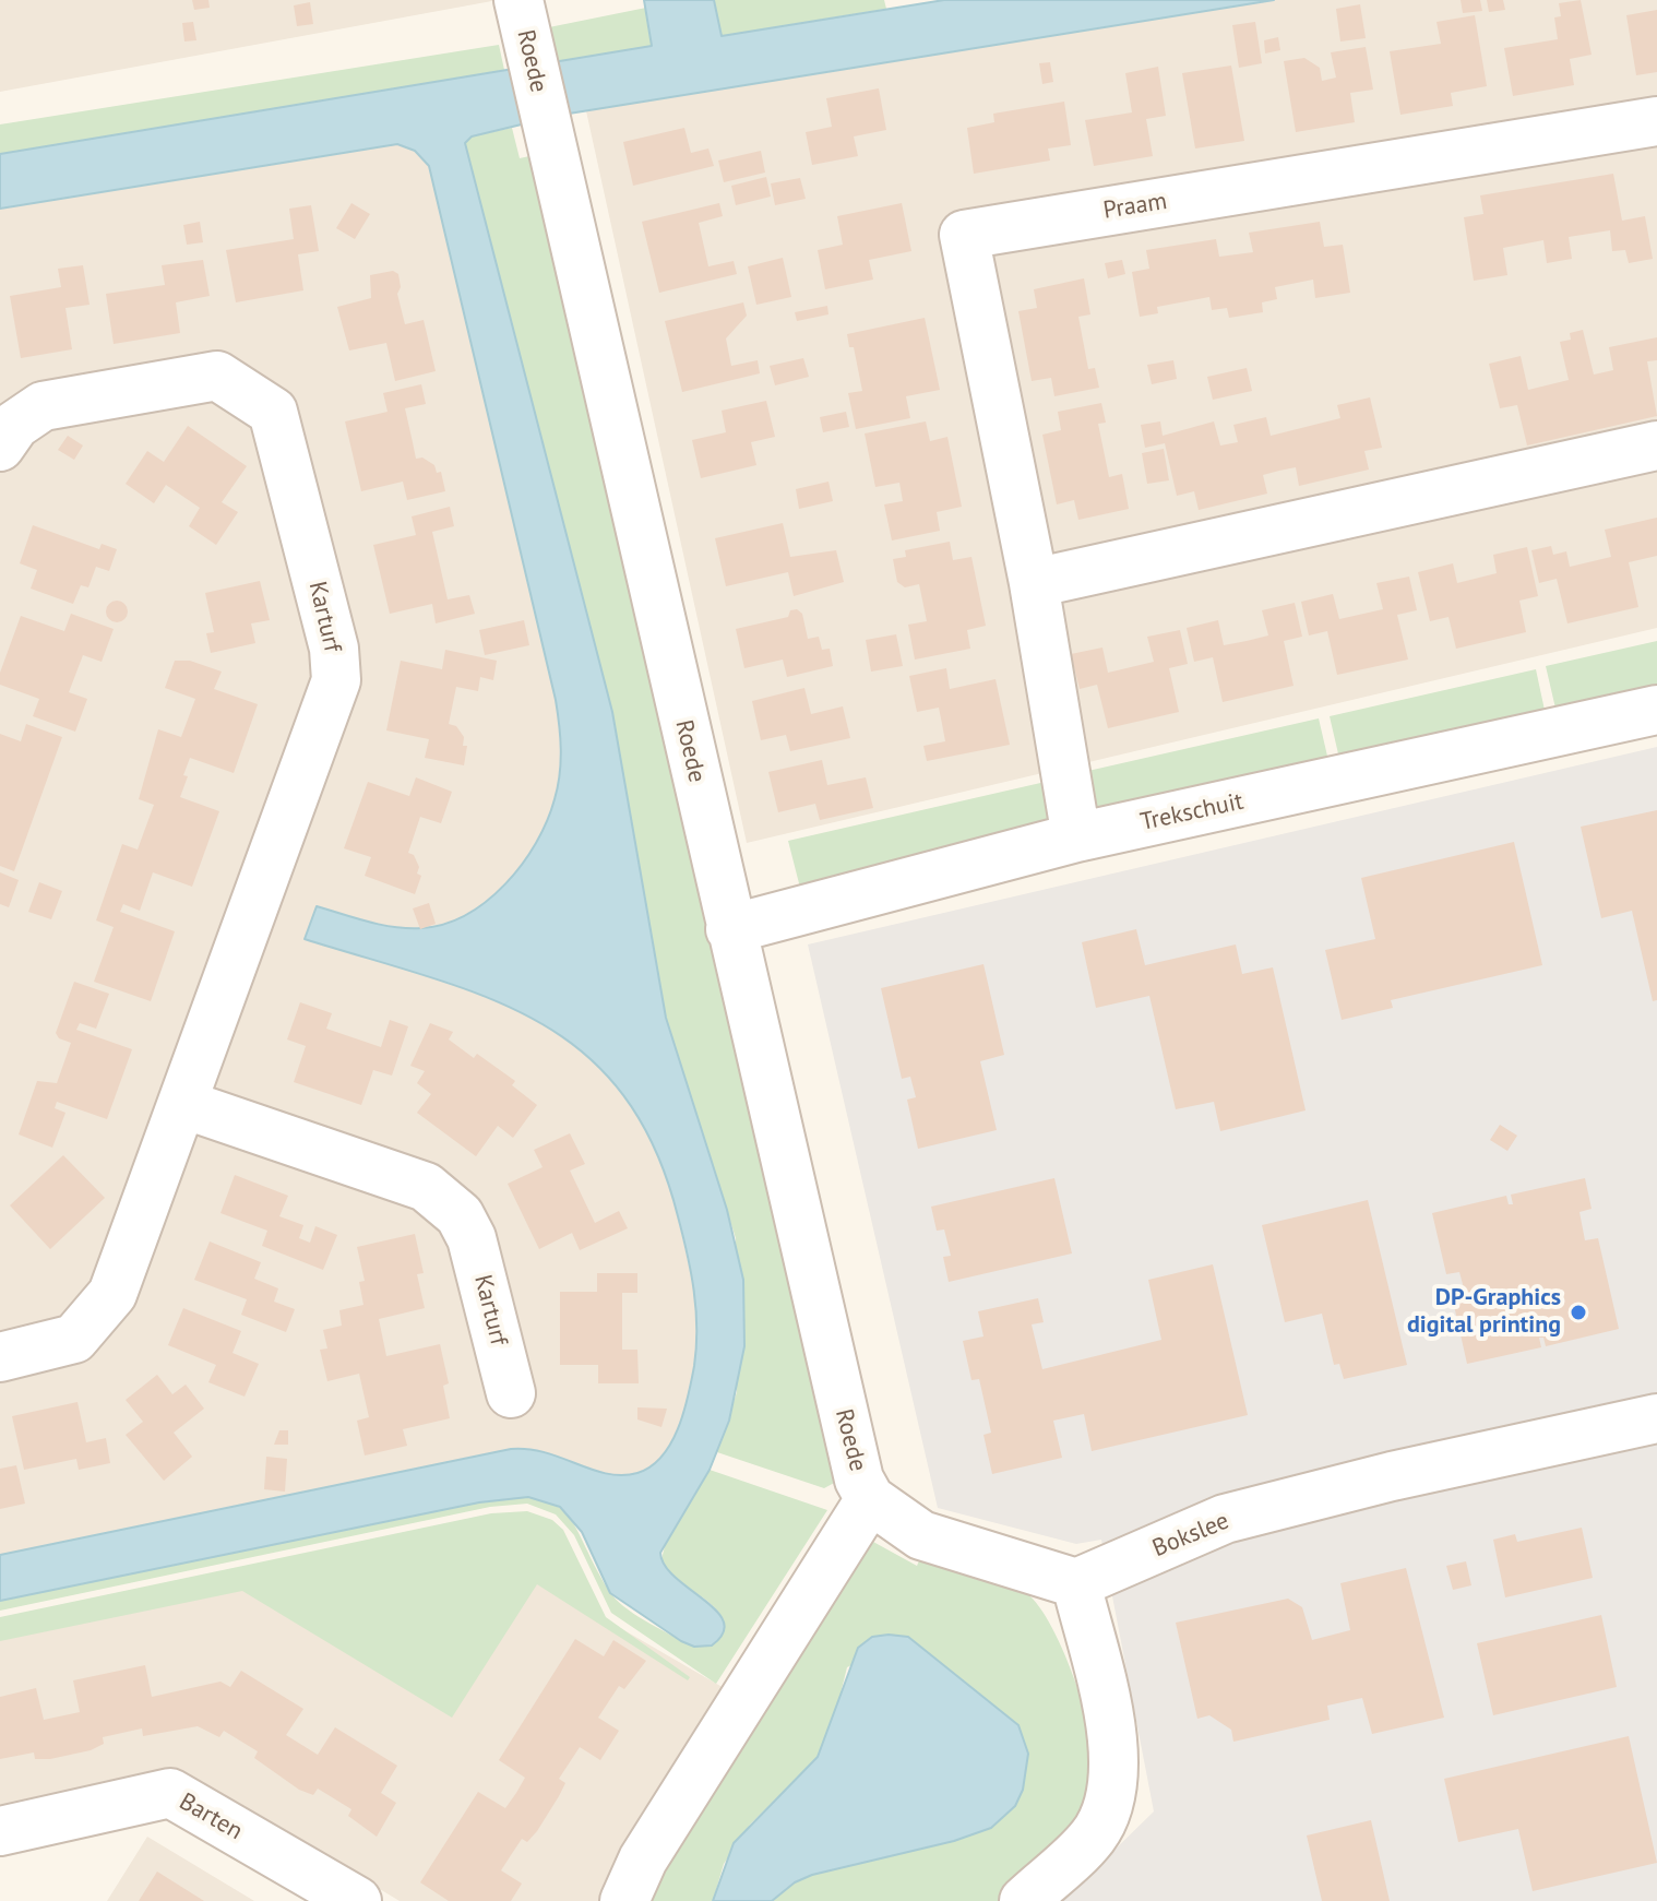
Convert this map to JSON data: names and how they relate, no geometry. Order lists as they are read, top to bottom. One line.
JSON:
{"streets":{"street":["Roede","Praam","Karturf","Trekschuit","Bokslee","Barten"]},"crossings":[["Roede","Trekschuit"],["Roede","Bokslee"],["Praam","Trekschuit"]],"places":["DP-Graphics digital printing"]}
